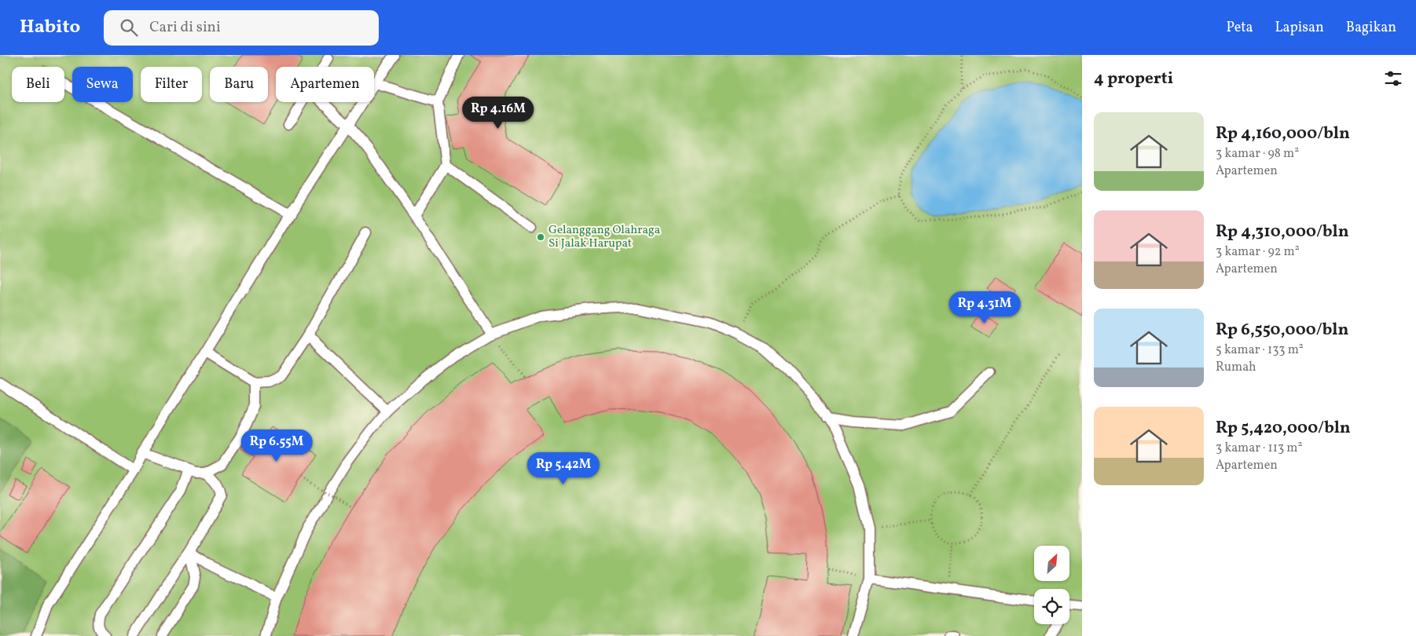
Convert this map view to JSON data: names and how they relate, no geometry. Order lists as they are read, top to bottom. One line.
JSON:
{"places":["Gelanggang Olahraga Si Jalak Harupat"],"north":"top right","page":{"header":"Habito","search":"Cari di sini","nav":["Peta","Lapisan","Bagikan"],"heading":"4 properti","chip":["Beli","Sewa","Filter","Baru","Apartemen"],"price":["Rp 4.16M","Rp 4.31M","Rp 6.55M","Rp 5.42M"],"list":[{"name":"Rp 4,160,000/bln","note":"3 kamar · 98 m² · Apartemen"},{"name":"Rp 4,310,000/bln","note":"3 kamar · 92 m² · Apartemen"},{"name":"Rp 6,550,000/bln","note":"5 kamar · 133 m² · Rumah"},{"name":"Rp 5,420,000/bln","note":"3 kamar · 113 m² · Apartemen"}]}}
